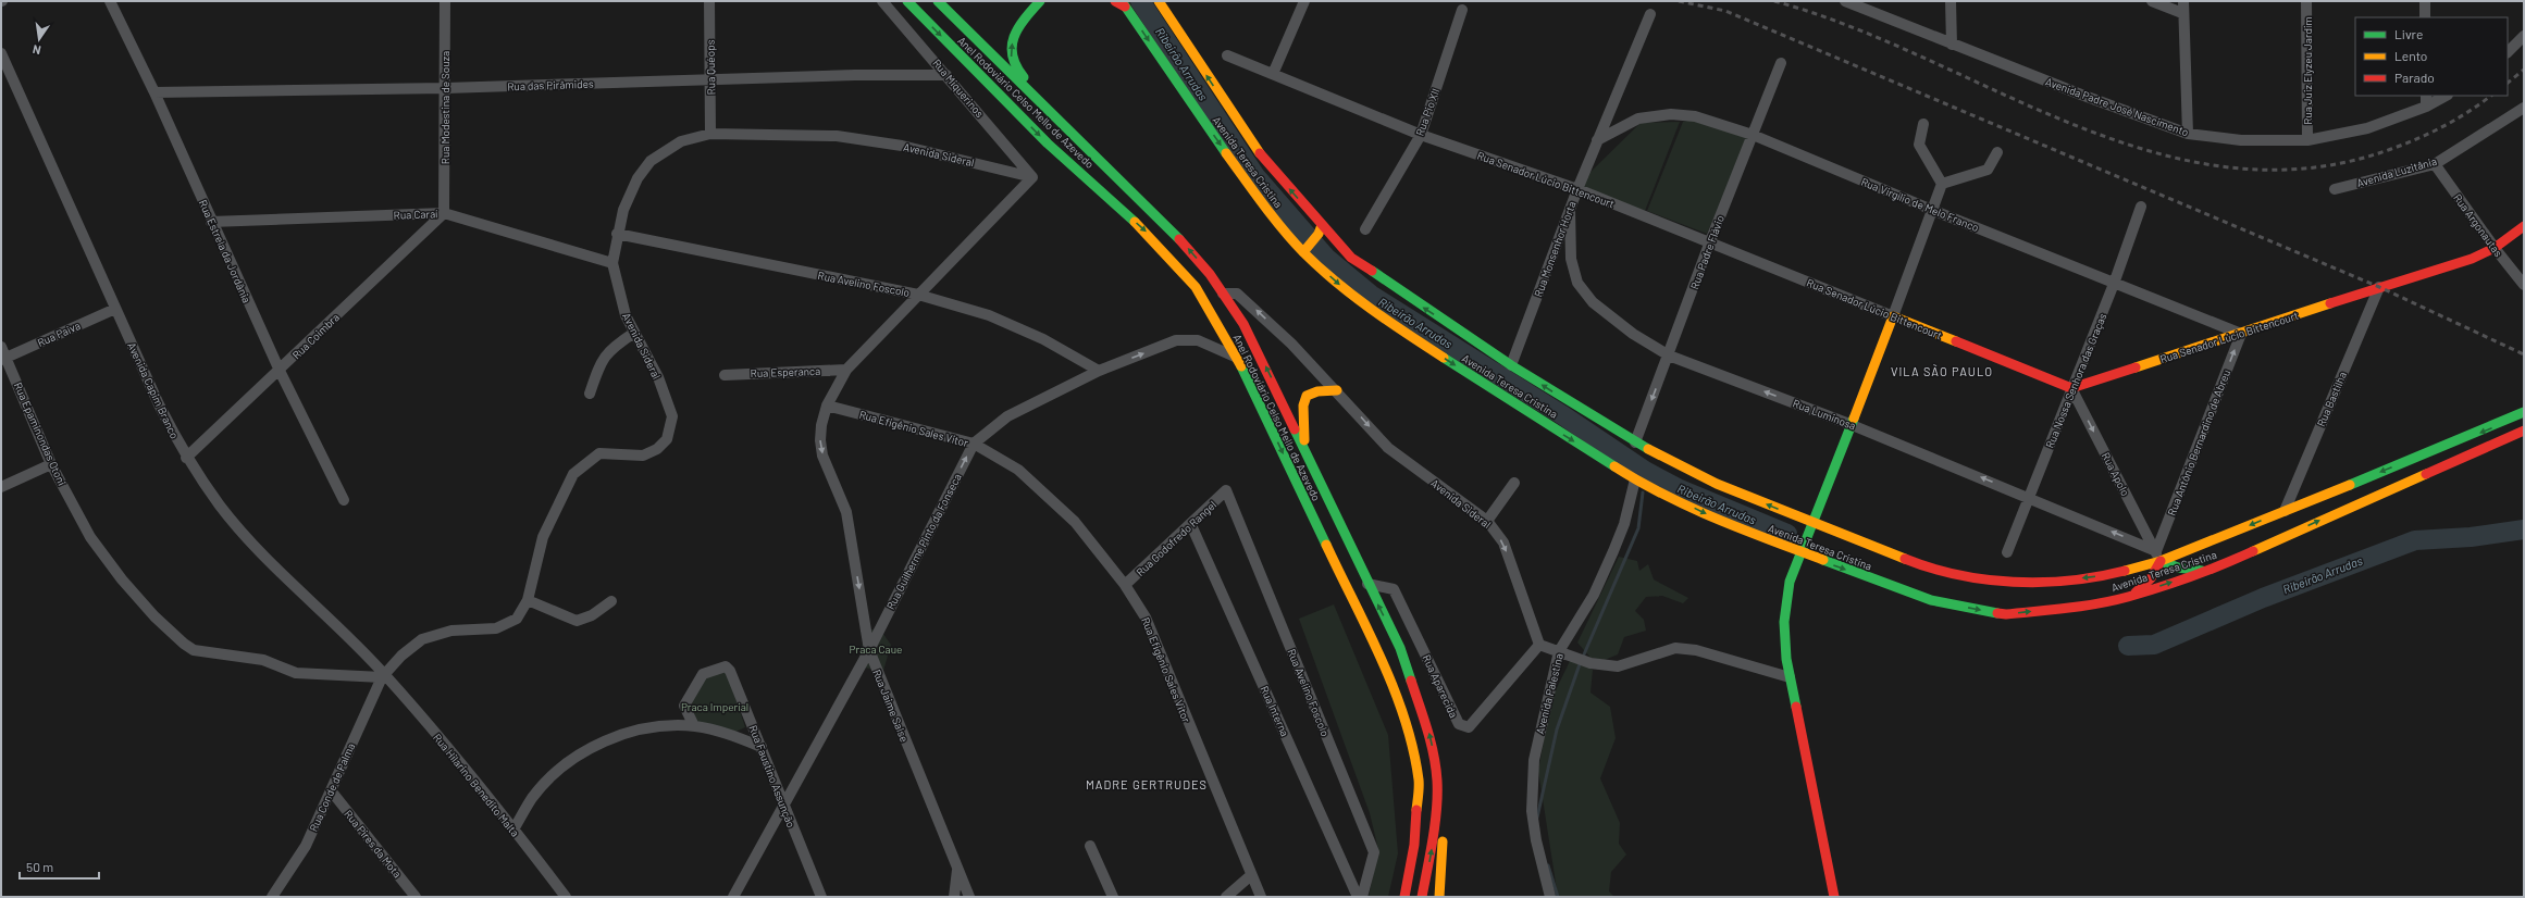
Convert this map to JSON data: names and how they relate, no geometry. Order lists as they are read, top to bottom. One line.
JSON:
{"streets":{"main road":["Anel Rodoviário Celso Mello de Azevedo","Avenida Teresa Cristina","Rua Senador Lúcio Bittencourt"],"street":["Rua Quéops","Rua Juiz Elyzeu Jardim","Rua das Pirâmides","Rua Miquerinos","Avenida Padre José Nascimento","Rua Modestina de Souza","Rua Pio XII","Avenida Sideral","Avenida Luzitânia","Rua Virgílio de Melo Franco","Rua Caraí","Rua Argonautas","Rua Monsenhor Horta","Rua Estrela da Jordânia","Rua Padre Flávio","Rua Avelino Foscolo","Rua Paiva","Rua Coimbra","Rua Esperanca","Rua Nossa Senhora das Graças","Avenida Capim Branco","Rua Bastilha","Rua Luminosa","Rua Efigênio Sales Vitor","Rua Epaminondas Otoni","Rua Antônio Bernardino de Abreu","Rua Apolo","Rua Godofredo Rangel","Rua Guilherme Pinto da Fonseca","Rua Aparecida","Avenida Palestina","Rua Jaime Salse","Rua Interna","Rua Faustino Assunção","Rua Hilarino Benedito Malta","Rua Conde de Palma","Rua Pires da Mota"]},"crossings":[["Rua Quéops","Rua das Pirâmides"],["Rua Quéops","Avenida Sideral"],["Rua Juiz Elyzeu Jardim","Avenida Padre José Nascimento"],["Rua das Pirâmides","Rua Miquerinos"],["Rua das Pirâmides","Rua Modestina de Souza"],["Rua das Pirâmides","Rua Estrela da Jordânia"],["Rua Miquerinos","Avenida Sideral"],["Rua Miquerinos","Rua Jaime Salse"],["Anel Rodoviário Celso Mello de Azevedo","Avenida Sideral"],["Anel Rodoviário Celso Mello de Azevedo","Rua Guilherme Pinto da Fonseca"],["Anel Rodoviário Celso Mello de Azevedo","Rua Aparecida"],["Rua Modestina de Souza","Rua Caraí"],["Rua Modestina de Souza","Rua Coimbra"],["Rua Pio XII","Rua Senador Lúcio Bittencourt"],["Avenida Sideral","Rua Caraí"],["Avenida Sideral","Rua Avelino Foscolo"],["Avenida Sideral","Avenida Capim Branco"],["Avenida Sideral","Rua Epaminondas Otoni"],["Avenida Sideral","Rua Aparecida"],["Avenida Sideral","Rua Jaime Salse"],["Avenida Sideral","Rua Hilarino Benedito Malta"],["Avenida Sideral","Rua Conde de Palma"],["Avenida Teresa Cristina","Rua Monsenhor Horta"],["Avenida Teresa Cristina","Rua Padre Flávio"],["Avenida Teresa Cristina","Rua Bastilha"],["Avenida Teresa Cristina","Rua Luminosa"],["Avenida Teresa Cristina","Rua Antônio Bernardino de Abreu"],["Avenida Teresa Cristina","Rua Apolo"],["Avenida Teresa Cristina","Avenida Palestina"],["Avenida Luzitânia","Rua Argonautas"],["Rua Senador Lúcio Bittencourt","Rua Virgílio de Melo Franco"],["Rua Senador Lúcio Bittencourt","Rua Argonautas"],["Rua Senador Lúcio Bittencourt","Rua Monsenhor Horta"],["Rua Senador Lúcio Bittencourt","Rua Padre Flávio"],["Rua Senador Lúcio Bittencourt","Rua Nossa Senhora das Graças"],["Rua Senador Lúcio Bittencourt","Rua Bastilha"],["Rua Senador Lúcio Bittencourt","Rua Antônio Bernardino de Abreu"],["Rua Senador Lúcio Bittencourt","Rua Apolo"],["Rua Virgílio de Melo Franco","Rua Monsenhor Horta"],["Rua Virgílio de Melo Franco","Rua Padre Flávio"],["Rua Virgílio de Melo Franco","Rua Nossa Senhora das Graças"],["Rua Virgílio de Melo Franco","Rua Antônio Bernardino de Abreu"],["Rua Caraí","Rua Estrela da Jordânia"],["Rua Caraí","Rua Coimbra"],["Rua Monsenhor Horta","Rua Luminosa"],["Rua Estrela da Jordânia","Rua Coimbra"],["Rua Padre Flávio","Rua Luminosa"],["Rua Avelino Foscolo","Rua Godofredo Rangel"],["Rua Avelino Foscolo","Rua Guilherme Pinto da Fonseca"],["Rua Avelino Foscolo","Rua Jaime Salse"],["Rua Paiva","Avenida Capim Branco"],["Rua Paiva","Rua Epaminondas Otoni"],["Rua Coimbra","Avenida Capim Branco"],["Rua Esperanca","Rua Jaime Salse"],["Rua Nossa Senhora das Graças","Rua Luminosa"],["Rua Nossa Senhora das Graças","Rua Apolo"],["Avenida Capim Branco","Rua Epaminondas Otoni"],["Avenida Capim Branco","Rua Hilarino Benedito Malta"],["Avenida Capim Branco","Rua Conde de Palma"],["Rua Luminosa","Rua Antônio Bernardino de Abreu"],["Rua Luminosa","Rua Apolo"],["Rua Efigênio Sales Vitor","Rua Godofredo Rangel"],["Rua Efigênio Sales Vitor","Rua Guilherme Pinto da Fonseca"],["Rua Efigênio Sales Vitor","Rua Jaime Salse"],["Rua Epaminondas Otoni","Rua Hilarino Benedito Malta"],["Rua Epaminondas Otoni","Rua Conde de Palma"],["Rua Antônio Bernardino de Abreu","Rua Apolo"],["Rua Godofredo Rangel","Rua Interna"],["Rua Guilherme Pinto da Fonseca","Rua Jaime Salse"],["Rua Guilherme Pinto da Fonseca","Rua Faustino Assunção"],["Rua Hilarino Benedito Malta","Rua Conde de Palma"],["Rua Conde de Palma","Rua Pires da Mota"]],"one_way":["Rua Luminosa","Rua Antônio Bernardino de Abreu","Rua Apolo","Rua Guilherme Pinto da Fonseca"],"districts":["VILA SÃO PAULO","MADRE GERTRUDES"],"water":["Ribeirão Arrudas"],"parks":["Praca Caue","Praca Imperial"],"legend":["Livre","Lento","Parado"],"scale_bar":"50 m","north":"bottom"}
